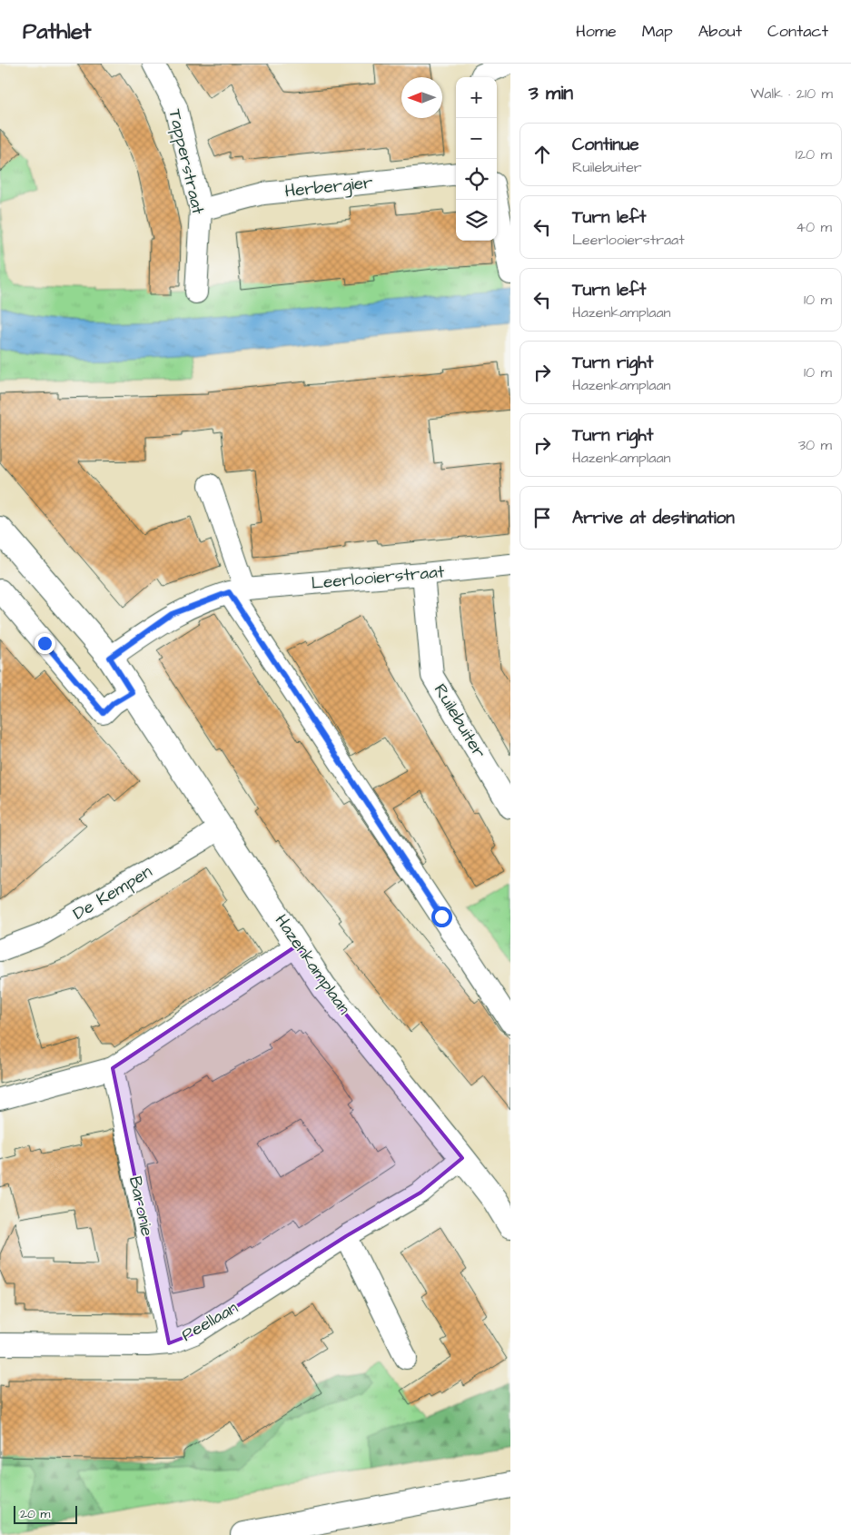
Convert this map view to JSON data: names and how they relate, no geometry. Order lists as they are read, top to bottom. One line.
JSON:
{"streets":{"street":["Tapperstraat","Herbergier","Leerlooierstraat","Ruilebuiter","De Kempen","Hazenkamplaan","Baronie","Peellaan"]},"crossings":[["Tapperstraat","Herbergier"],["Leerlooierstraat","Ruilebuiter"],["Leerlooierstraat","Hazenkamplaan"],["De Kempen","Hazenkamplaan"],["Hazenkamplaan","Peellaan"],["Baronie","Peellaan"]],"scale_bar":"20 m","north":"left","page":{"header":"Pathlet","nav":["Home","Map","About","Contact"],"heading":["3 min","Walk · 210 m"],"map_buttons":["+","−"],"list":[["Continue","Ruilebuiter","120 m"],["Turn left","Leerlooierstraat","40 m"],["Turn left","Hazenkamplaan","10 m"],["Turn right","Hazenkamplaan","10 m"],["Turn right","Hazenkamplaan","30 m"],"Arrive at destination"],"scale":"20 m"}}
